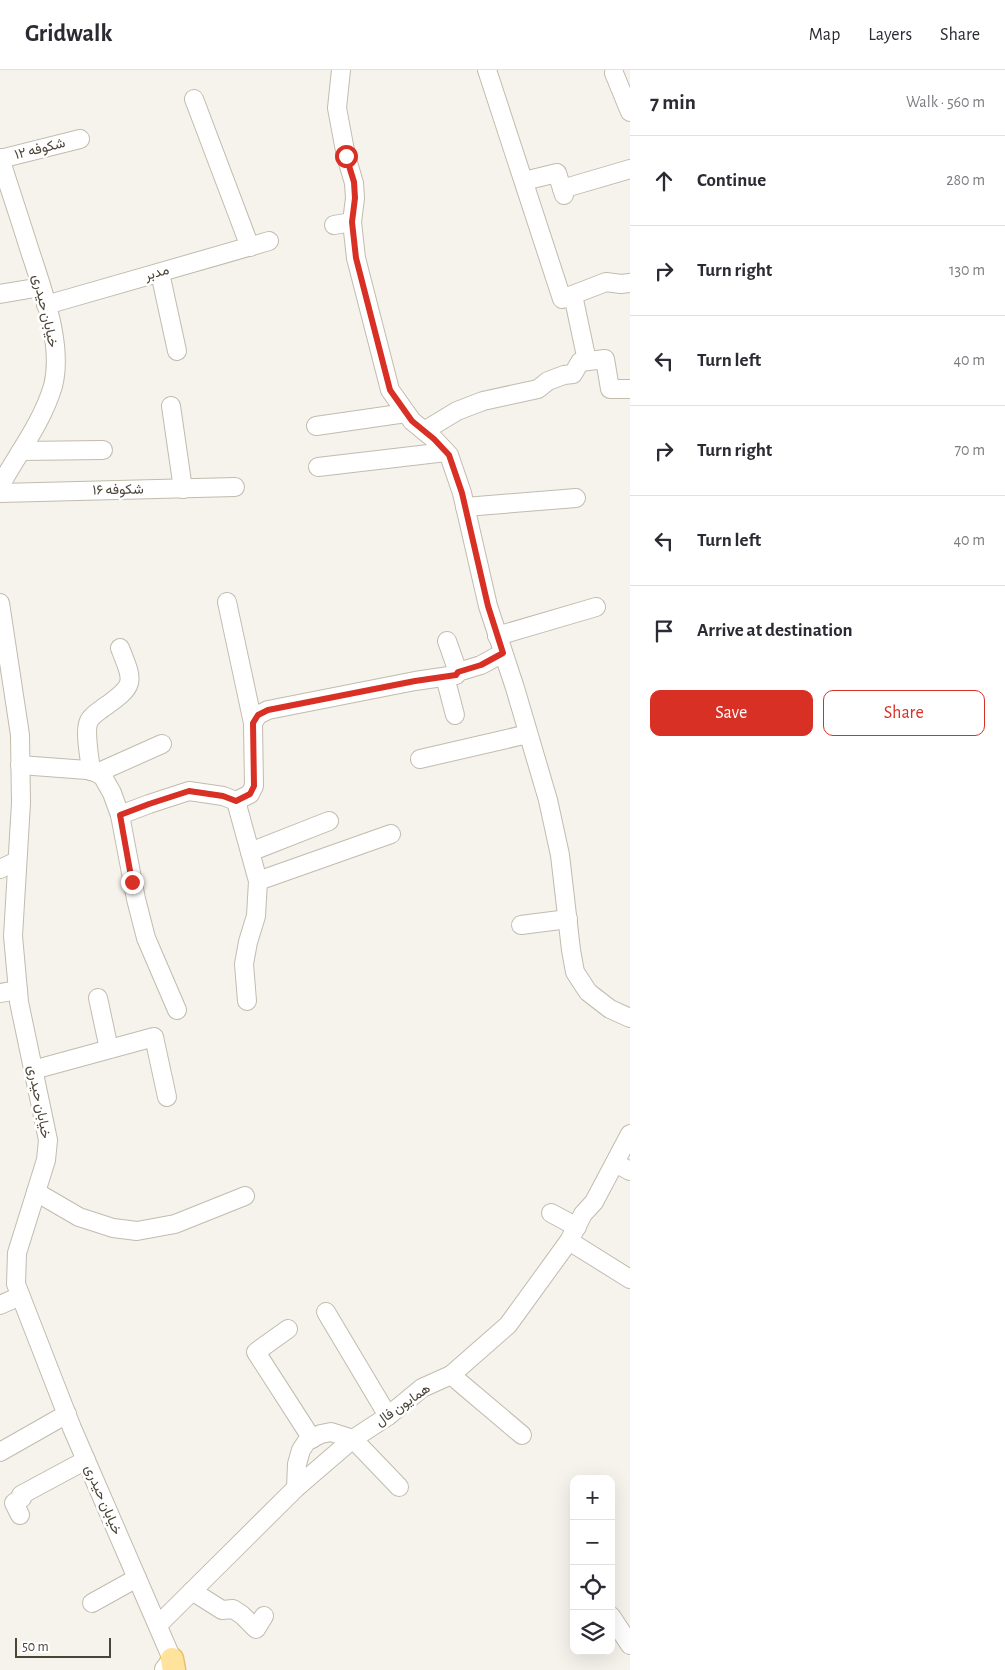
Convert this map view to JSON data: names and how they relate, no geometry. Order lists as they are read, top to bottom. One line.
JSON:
{"streets":{"street":["شکوفه ۱۲","مدبر","خیابان حیدری","شکوفه ۱۶","همایون فال"]},"crossings":[["شکوفه ۱۲","خیابان حیدری"],["مدبر","خیابان حیدری"],["خیابان حیدری","همایون فال"]],"scale_bar":"50 m","page":{"header":"Gridwalk","nav":["Map","Layers","Share"],"heading":["7 min","Walk · 560 m"],"list":[["Continue","280 m"],["Turn right","130 m"],["Turn left","40 m"],["Turn right","70 m"],["Turn left","40 m"],"Arrive at destination"],"buttons":["Save","Share"],"map_buttons":["+","−"],"scale":"50 m"}}
